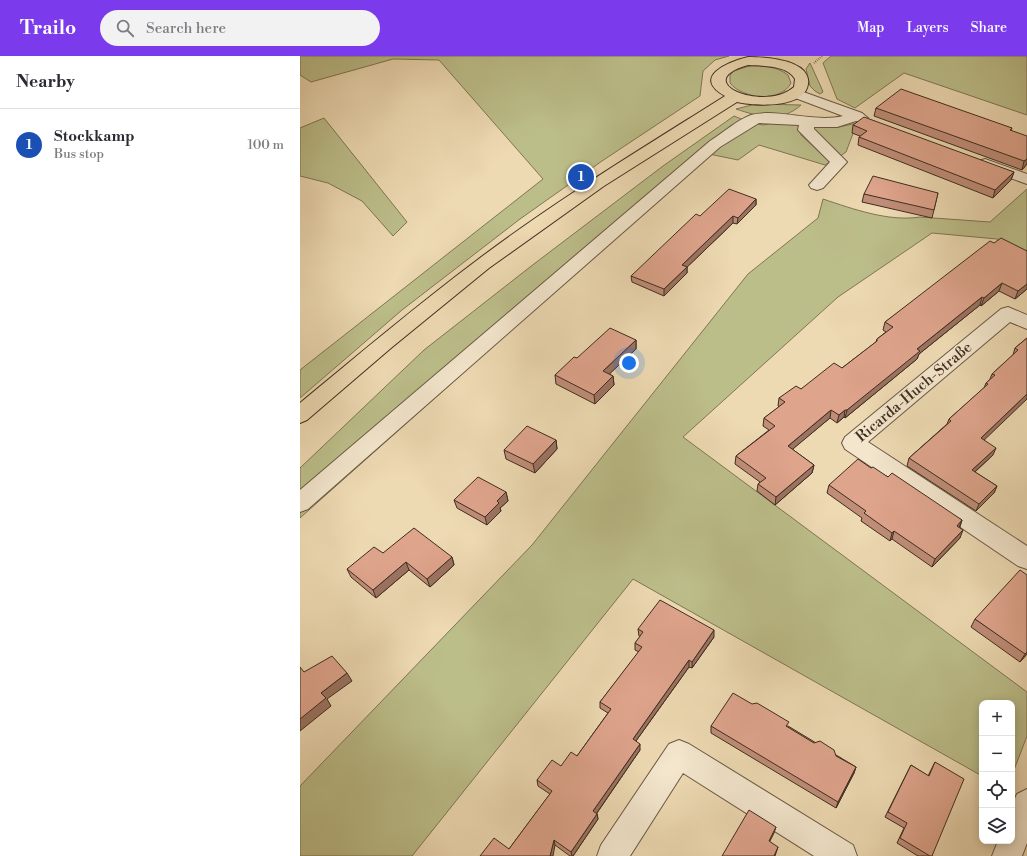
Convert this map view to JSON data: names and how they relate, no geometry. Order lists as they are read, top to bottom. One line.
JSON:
{"streets":{"street":["Ricarda-Huch-Straße"]},"page":{"header":"Trailo","search":"Search here","nav":["Map","Layers","Share"],"heading":"Nearby","list":[{"mark":"1","name":"Stockkamp","note":"Bus stop","value":"100 m"}],"pins":"1","map_buttons":["+","−"]}}
